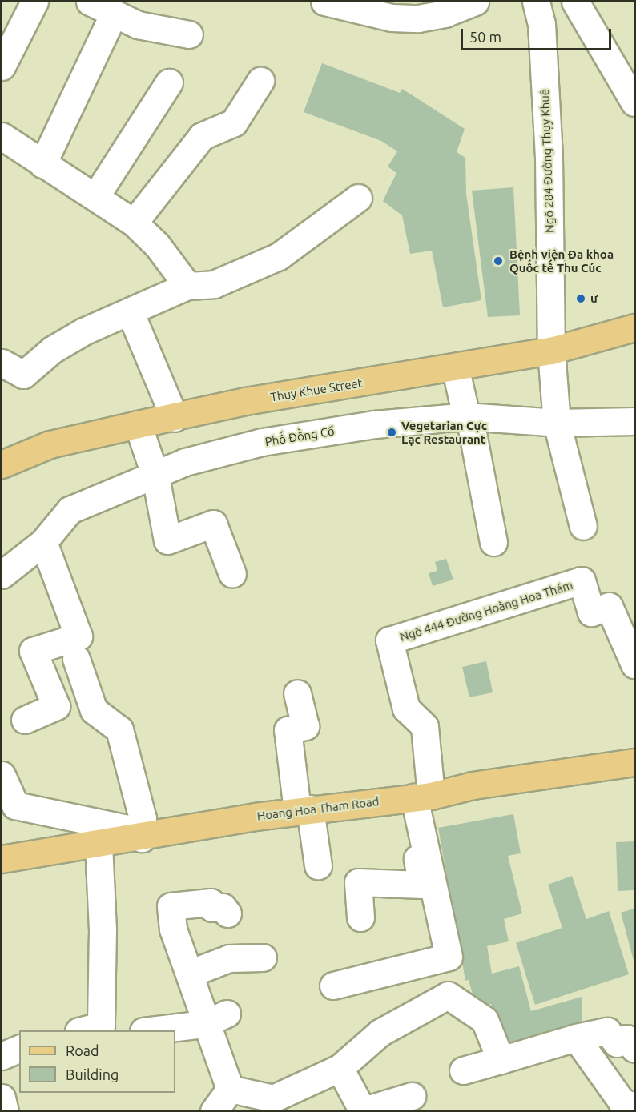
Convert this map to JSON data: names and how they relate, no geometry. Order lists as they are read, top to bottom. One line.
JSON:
{"streets":{"main road":["Thuy Khue Street","Hoang Hoa Tham Road"],"street":["Ngõ 284 Đường Thụy Khuê","Phố Đồng Cổ","Ngõ 444 Đường Hoàng Hoa Thám"]},"crossings":[["Ngõ 284 Đường Thụy Khuê","Thuy Khue Street"],["Ngõ 284 Đường Thụy Khuê","Phố Đồng Cổ"],["Ngõ 444 Đường Hoàng Hoa Thám","Hoang Hoa Tham Road"]],"places":["Bệnh viện Đa khoa Quốc tế Thu Cúc","ư","Vegetarian Cực Lạc Restaurant"],"legend":["Road","Building"],"scale_bar":"50 m"}
